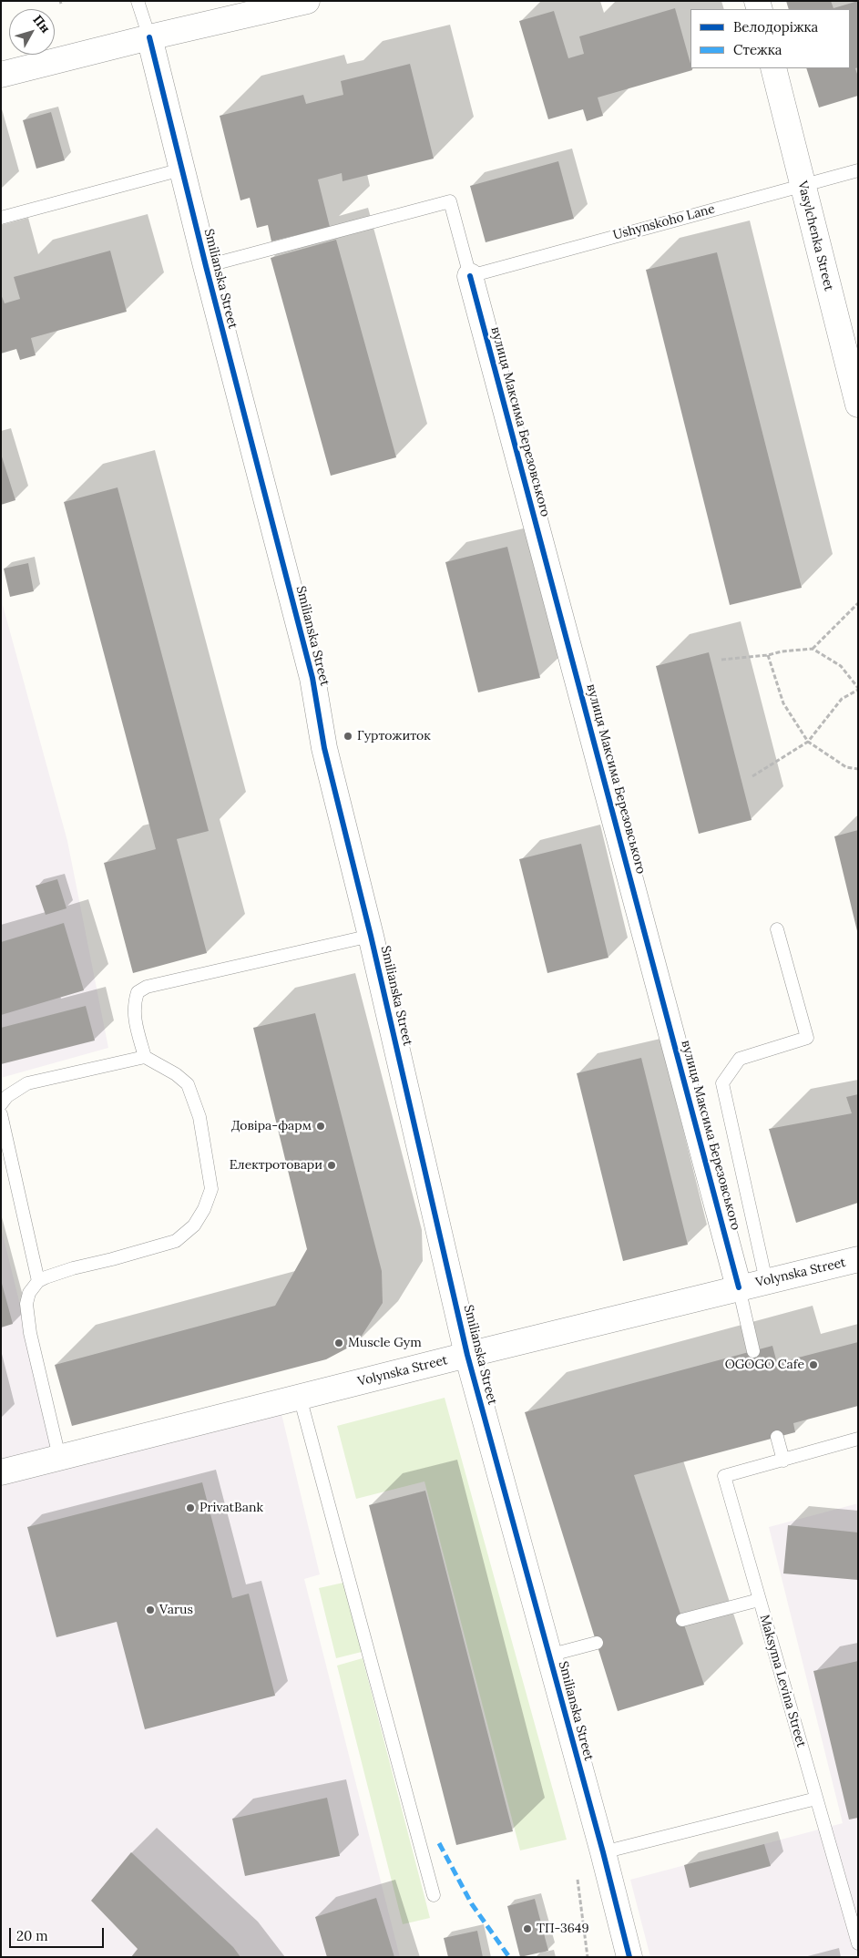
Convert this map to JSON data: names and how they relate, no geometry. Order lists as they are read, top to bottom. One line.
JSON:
{"streets":{"street":["Vasylchenka Street","Smilianska Street","вулиця Максима Березовського","Volynska Street"],"lane":["Ushynskoho Lane","Maksyma Levina Street"]},"crossings":[["Ushynskoho Lane","Vasylchenka Street"],["Ushynskoho Lane","вулиця Максима Березовського"],["Smilianska Street","вулиця Максима Березовського"],["Smilianska Street","Volynska Street"],["вулиця Максима Березовського","Volynska Street"]],"places":["Гуртожиток","Довіра-фарм","Електротовари","Muscle Gym","OGOGO Cafe","PrivatBank","Varus","ТП-3649"],"legend":["Велодоріжка","Стежка"],"scale_bar":"20 m","north":"top right"}
